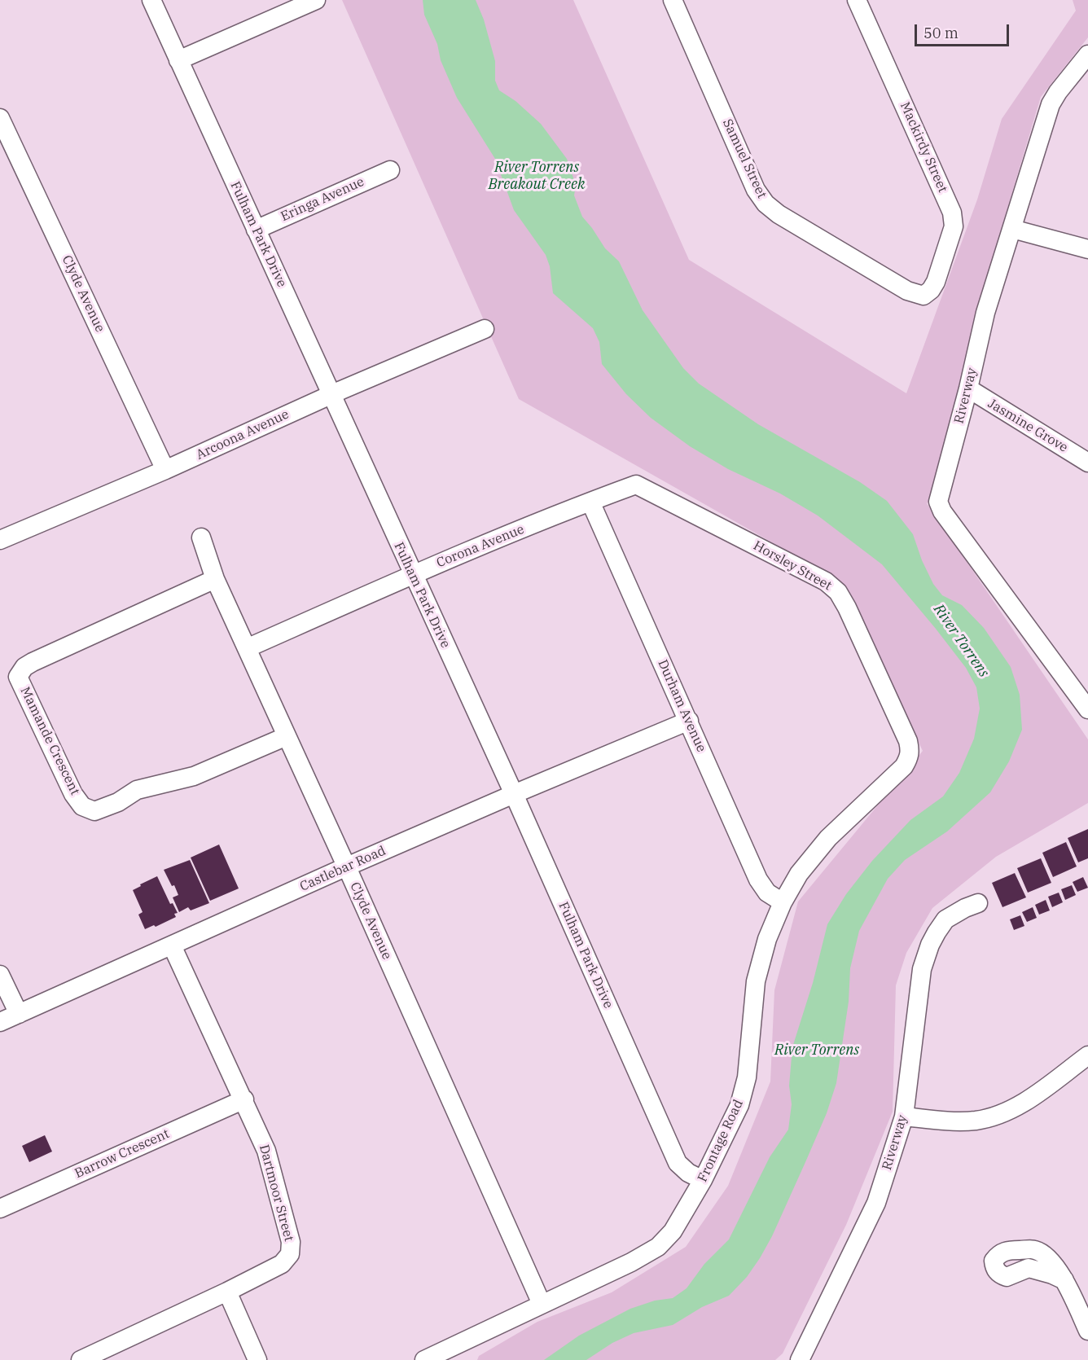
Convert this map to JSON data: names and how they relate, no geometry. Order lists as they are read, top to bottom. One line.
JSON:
{"streets":{"street":["Mackirdy Street","Samuel Street","Eringa Avenue","Fulham Park Drive","Clyde Avenue","Riverway","Jasmine Grove","Arcoona Avenue","Corona Avenue","Horsley Street","Durham Avenue","Mamande Crescent","Castlebar Road","Frontage Road","Barrow Crescent","Dartmoor Street"]},"crossings":[["Mackirdy Street","Samuel Street"],["Eringa Avenue","Fulham Park Drive"],["Fulham Park Drive","Arcoona Avenue"],["Fulham Park Drive","Corona Avenue"],["Fulham Park Drive","Castlebar Road"],["Fulham Park Drive","Frontage Road"],["Clyde Avenue","Arcoona Avenue"],["Clyde Avenue","Corona Avenue"],["Clyde Avenue","Mamande Crescent"],["Clyde Avenue","Castlebar Road"],["Clyde Avenue","Frontage Road"],["Riverway","Jasmine Grove"],["Corona Avenue","Horsley Street"],["Corona Avenue","Durham Avenue"],["Horsley Street","Frontage Road"],["Durham Avenue","Castlebar Road"],["Durham Avenue","Frontage Road"],["Castlebar Road","Dartmoor Street"],["Barrow Crescent","Dartmoor Street"]],"water":["River Torrens Breakout Creek","River Torrens"],"scale_bar":"50 m"}
